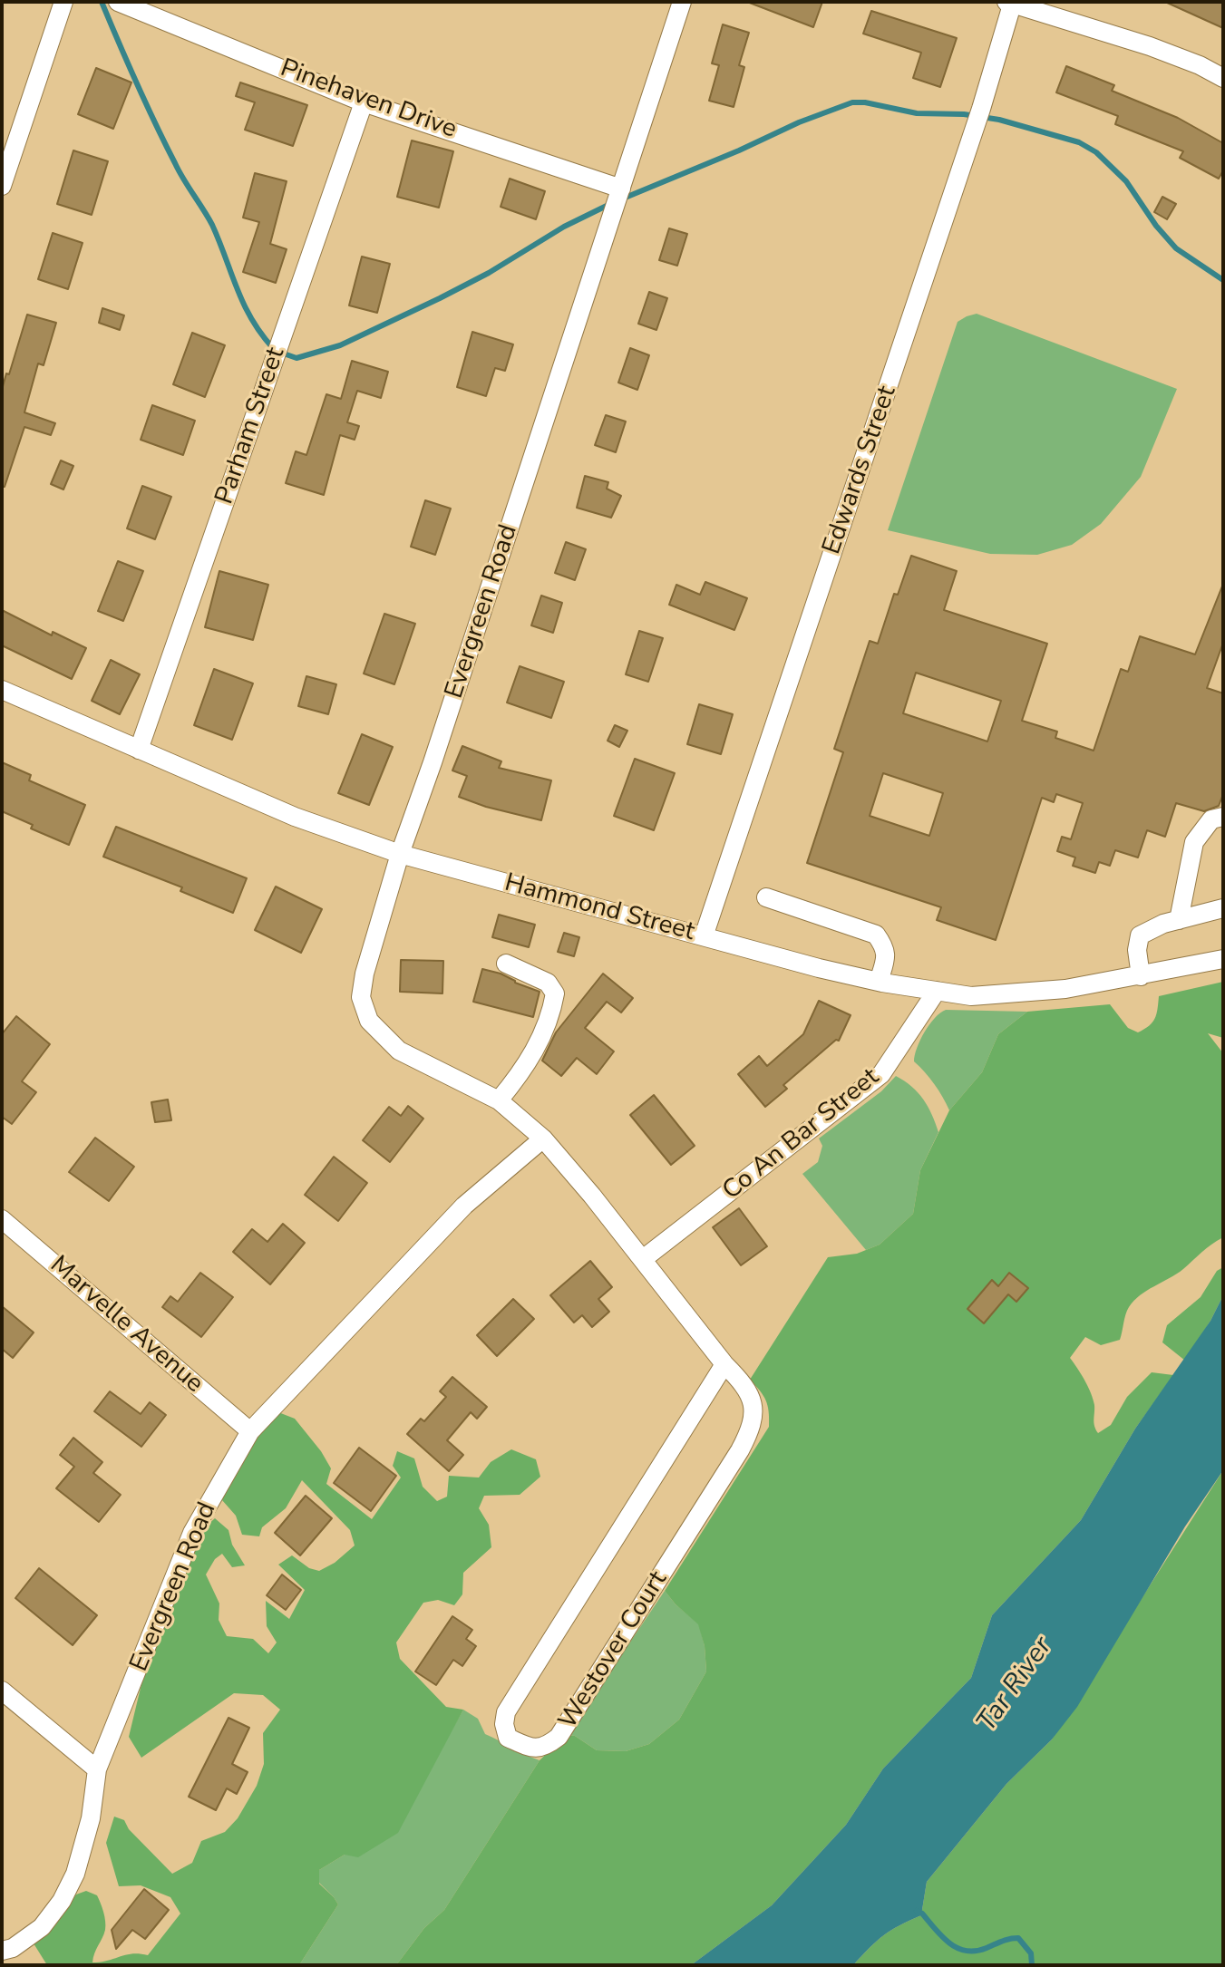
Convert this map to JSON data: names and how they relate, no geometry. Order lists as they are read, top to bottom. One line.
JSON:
{"streets":{"street":["Pinehaven Drive","Parham Street","Edwards Street","Evergreen Road","Hammond Street","Co An Bar Street","Marvelle Avenue","Westover Court"]},"crossings":[["Pinehaven Drive","Parham Street"],["Pinehaven Drive","Evergreen Road"],["Parham Street","Hammond Street"],["Edwards Street","Hammond Street"],["Evergreen Road","Hammond Street"],["Evergreen Road","Co An Bar Street"],["Evergreen Road","Marvelle Avenue"],["Evergreen Road","Westover Court"],["Hammond Street","Co An Bar Street"]],"water":["Tar River"]}
